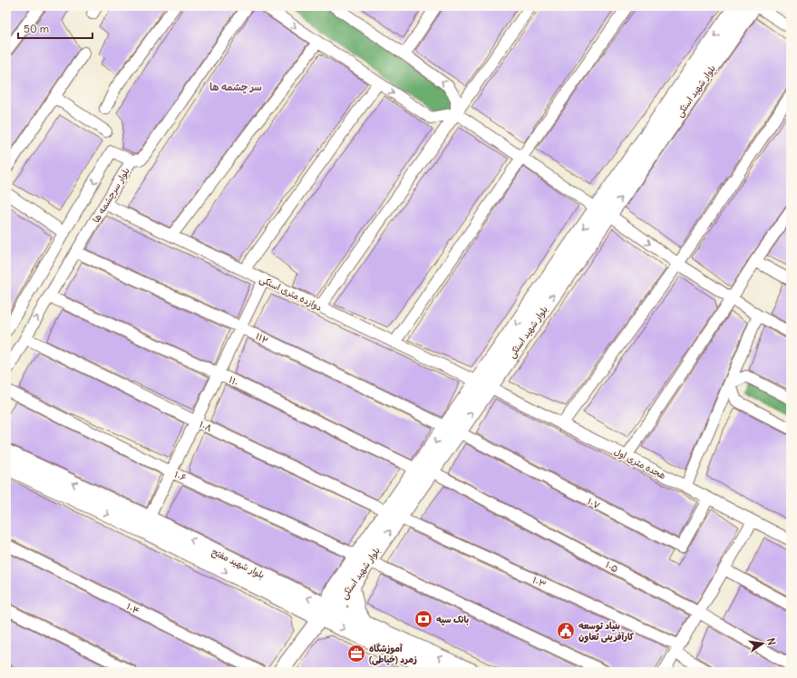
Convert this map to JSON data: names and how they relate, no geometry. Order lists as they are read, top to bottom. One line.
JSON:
{"streets":{"main road":["بلوار شهید استکی","بلوار شهید مفتح"],"street":["بلوار سرچشمه ها","دوازده متری استکی","۱۱۲","۱۱۰","۱۰۸","هجده متری اول","۱۰۶","۱۰۷","۱۰۵","۱۰۳","۱۰۴"]},"crossings":[["بلوار شهید استکی","دوازده متری استکی"],["بلوار شهید استکی","۱۱۲"],["بلوار شهید استکی","۱۱۰"],["بلوار شهید استکی","۱۰۸"],["بلوار شهید استکی","هجده متری اول"],["بلوار شهید استکی","۱۰۶"],["بلوار شهید استکی","۱۰۷"],["بلوار شهید استکی","بلوار شهید مفتح"],["بلوار شهید استکی","۱۰۵"],["بلوار شهید استکی","۱۰۳"],["بلوار سرچشمه ها","دوازده متری استکی"],["بلوار سرچشمه ها","۱۱۲"],["بلوار سرچشمه ها","۱۱۰"],["بلوار سرچشمه ها","۱۰۸"],["دوازده متری استکی","هجده متری اول"],["۱۱۲","۱۰۷"],["۱۱۰","۱۰۵"],["۱۰۸","۱۰۳"],["هجده متری اول","۱۰۷"]],"districts":["سر چشمه ها"],"places":{"bank":["بانک سپه"],"public building":["بنیاد توسعه کارآفرینی تعاون"],"office":["آموزشگاه زمرد (خیاطی)"]},"scale_bar":"50 m","north":"right"}
